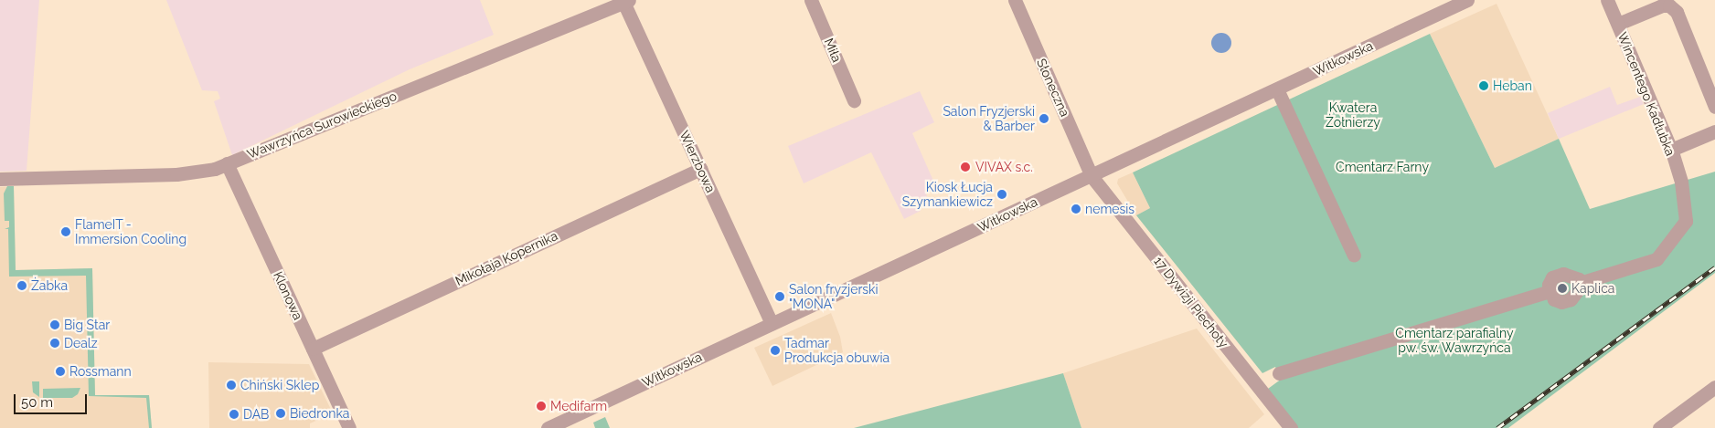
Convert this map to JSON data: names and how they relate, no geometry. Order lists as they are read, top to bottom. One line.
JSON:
{"streets":{"street":["Miła","Witkowska","Słoneczna","Wincentego Kadłubka","Wawrzyńca Surowieckiego","Wierzbowa","Mikołaja Kopernika","Klonowa","17 Dywizji Piechoty"]},"crossings":[["Witkowska","Słoneczna"],["Witkowska","Wierzbowa"],["Witkowska","17 Dywizji Piechoty"],["Słoneczna","17 Dywizji Piechoty"],["Wawrzyńca Surowieckiego","Wierzbowa"],["Wawrzyńca Surowieckiego","Klonowa"],["Wierzbowa","Mikołaja Kopernika"],["Mikołaja Kopernika","Klonowa"]],"parks":["Kwatera Żołnierzy","Cmentarz Farny","Cmentarz parafialny pw. św. Wawrzyńca"],"places":["Heban","Salon Fryzjerski & Barber","VIVAX s.c.","Kiosk Łucja Szymankiewicz","nemesis","FlameIT - Immersion Cooling","Żabka","Kaplica","Salon fryzjerski \"MONA\"","Big Star","Dealz","Tadmar Produkcja obuwia","Rossmann","Chiński Sklep","Medifarm","Biedronka","DAB"],"scale_bar":"50 m"}
